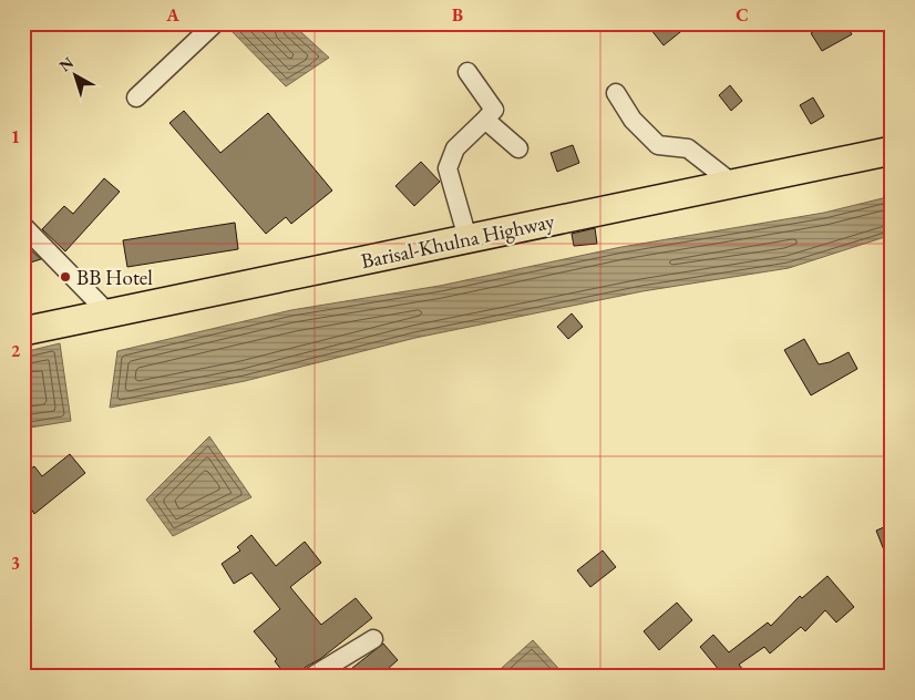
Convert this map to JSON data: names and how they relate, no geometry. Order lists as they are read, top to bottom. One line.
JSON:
{"streets":{"highway":["Barisal-Khulna Highway"]},"places":["BB Hotel"],"north":"top left","grid":{"columns":["A","B","C"],"rows":["1","2","3"]}}
